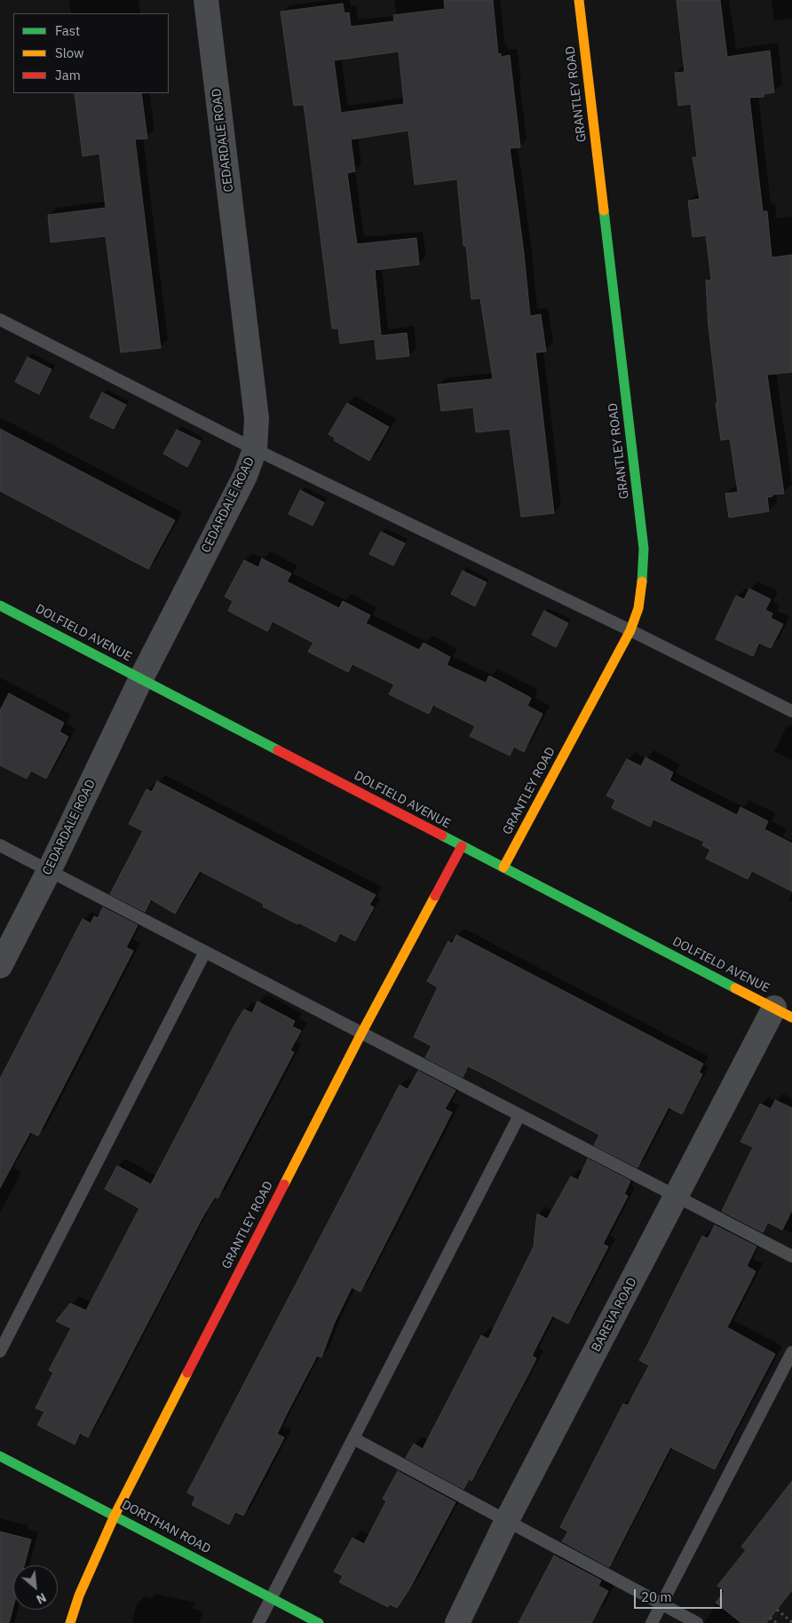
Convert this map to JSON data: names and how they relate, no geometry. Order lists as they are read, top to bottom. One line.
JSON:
{"streets":{"street":["GRANTLEY ROAD","CEDARDALE ROAD","DOLFIELD AVENUE","BAREVA ROAD","DORITHAN ROAD"]},"crossings":[["GRANTLEY ROAD","DOLFIELD AVENUE"],["GRANTLEY ROAD","DORITHAN ROAD"],["CEDARDALE ROAD","DOLFIELD AVENUE"],["DOLFIELD AVENUE","BAREVA ROAD"]],"legend":["Fast","Slow","Jam"],"scale_bar":"20 m","north":"bottom right"}
